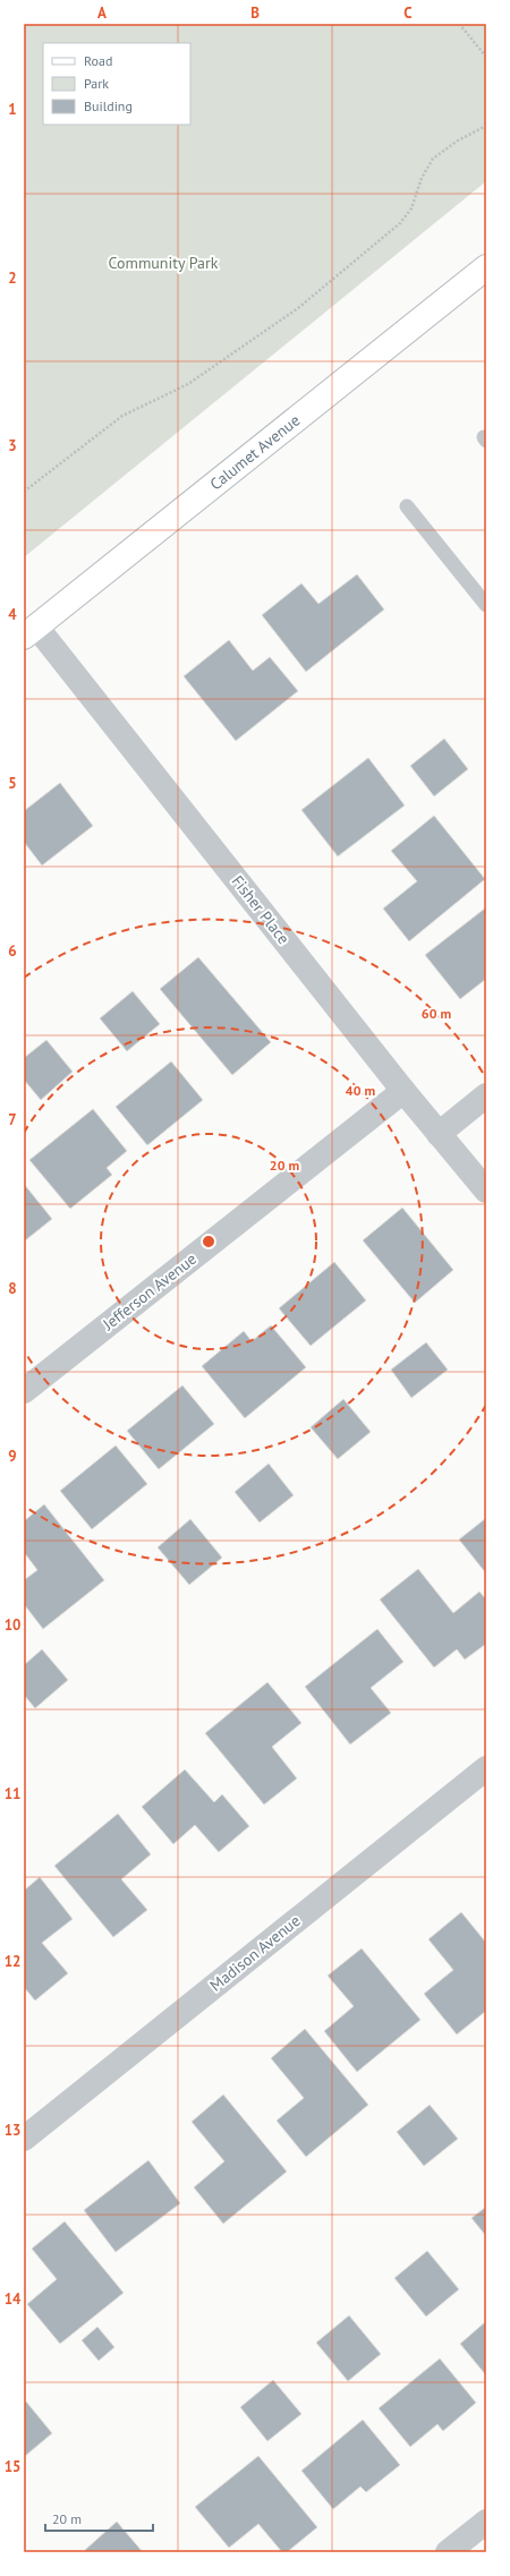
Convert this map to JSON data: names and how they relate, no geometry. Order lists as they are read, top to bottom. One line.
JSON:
{"streets":{"main road":["Calumet Avenue"],"street":["Fisher Place","Jefferson Avenue","Madison Avenue"]},"crossings":[["Calumet Avenue","Fisher Place"],["Fisher Place","Jefferson Avenue"]],"parks":["Community Park"],"legend":["Road","Park","Building"],"scale_bar":"20 m","grid":{"columns":["A","B","C"],"rows":["1","2","3","4","5","6","7","8","9","10","11","12","13","14","15"]},"rings":["60 m","40 m","20 m"]}
